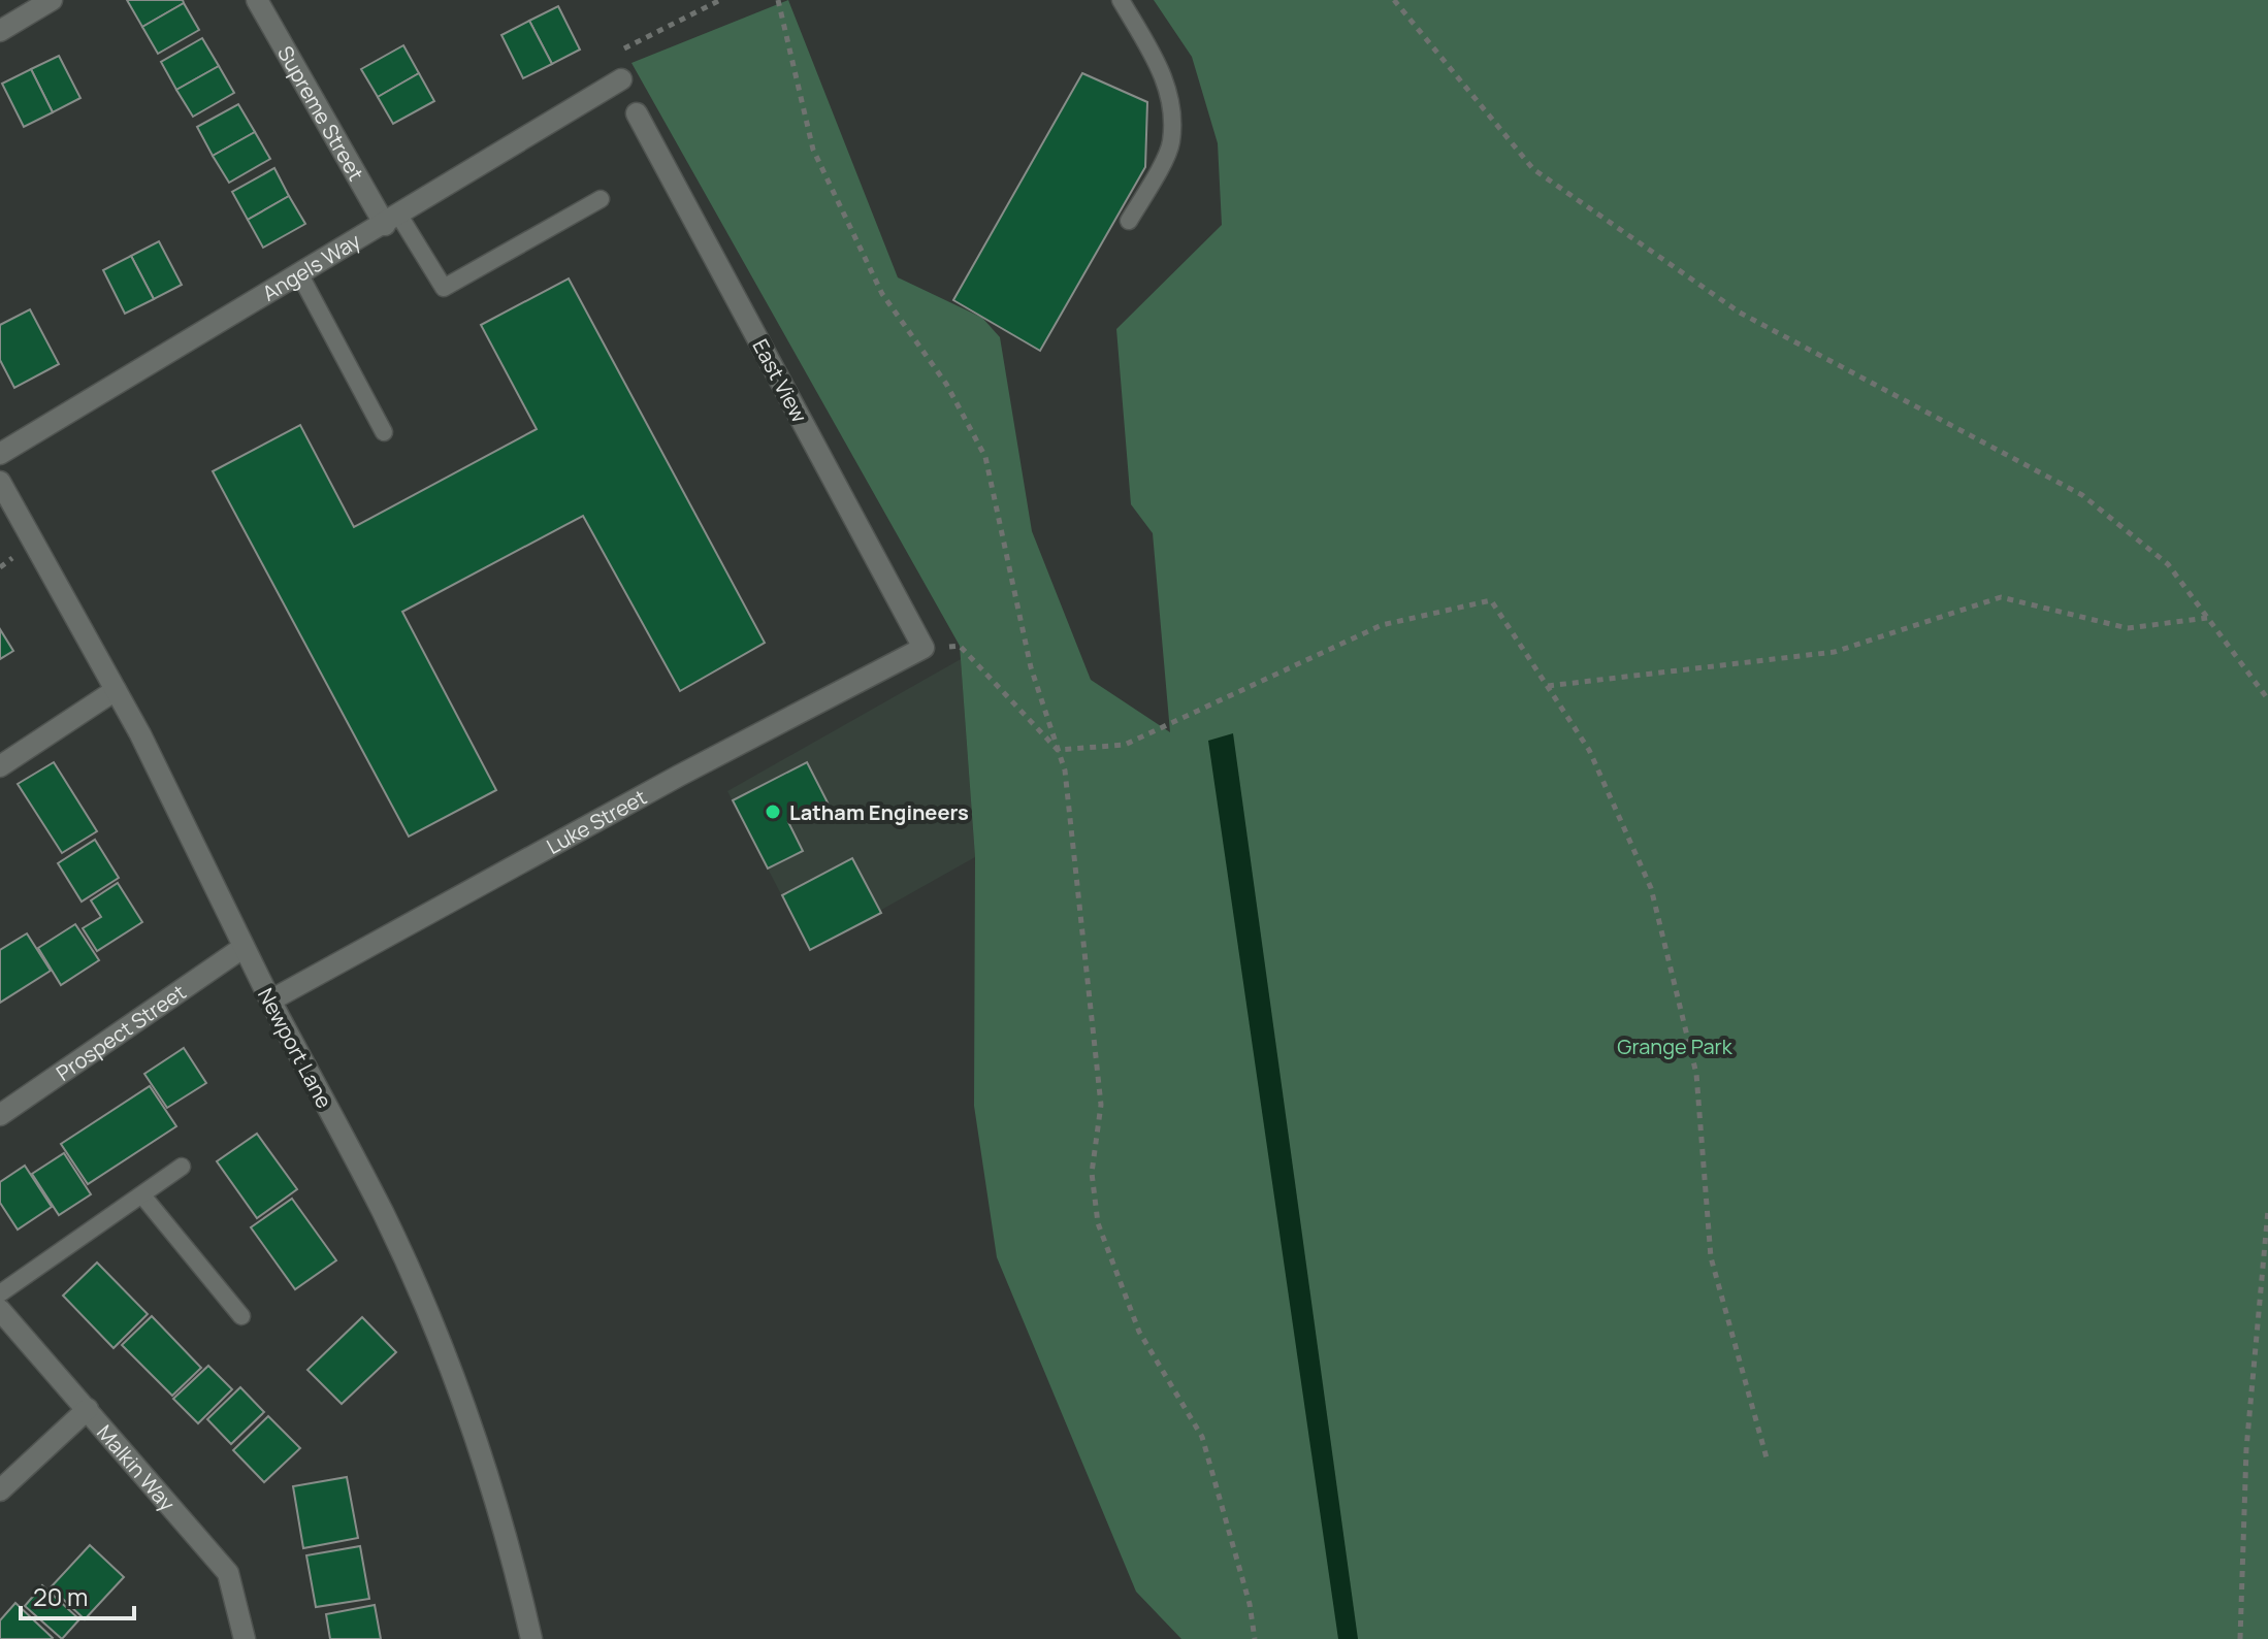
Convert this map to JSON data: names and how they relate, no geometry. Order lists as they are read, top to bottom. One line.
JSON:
{"streets":{"street":["Supreme Street","Angels Way","East View","Luke Street","Prospect Street","Newport Lane","Malkin Way"]},"crossings":[["Supreme Street","Angels Way"],["East View","Luke Street"],["Luke Street","Newport Lane"],["Prospect Street","Newport Lane"]],"parks":["Grange Park"],"places":["Latham Engineers"],"scale_bar":"20 m"}
